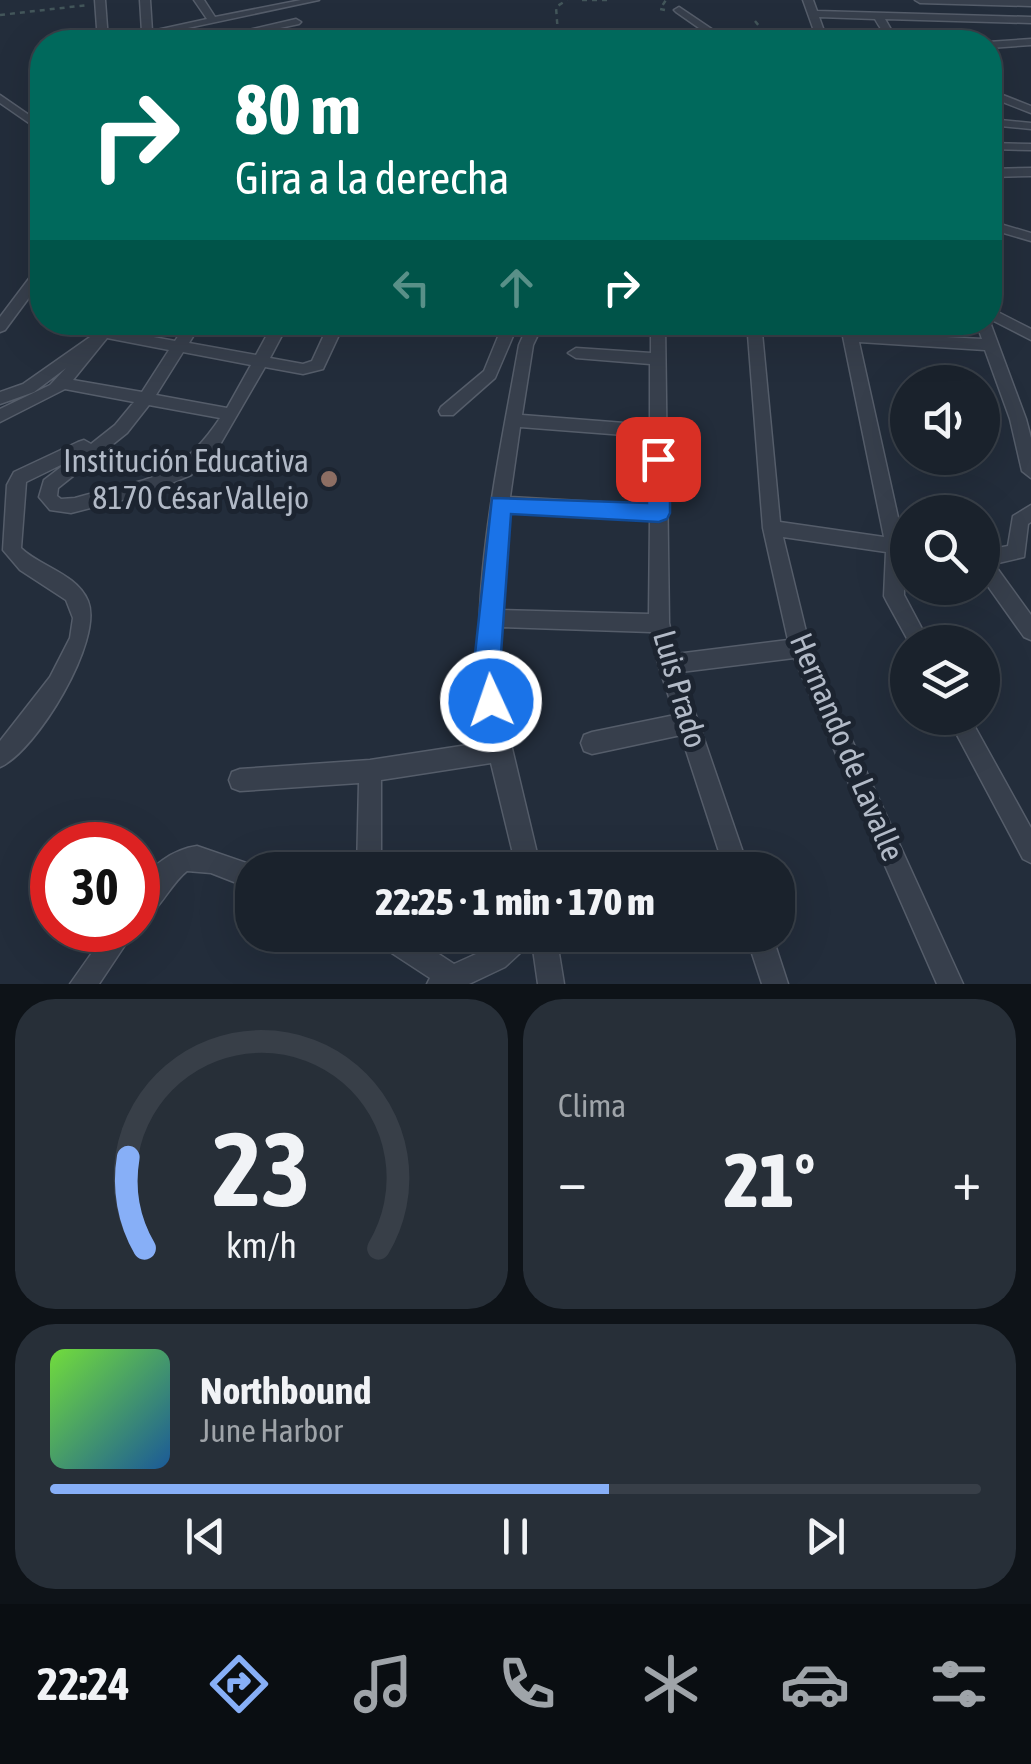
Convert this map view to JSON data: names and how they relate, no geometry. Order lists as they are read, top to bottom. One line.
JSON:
{"streets":{"street":["Luis Prado","Hernando de Lavalle"]},"places":["Institución Educativa 8170 César Vallejo"],"page":{"turn":["80 m","Gira a la derecha"],"limit":"30","trip":"22:25 · 1 min · 170 m","tile":"Clima","heat":["−","21°","+"],"song":["Northbound","June Harbor"],"tabs":"22:24","gauge":["23","km/h"]}}
